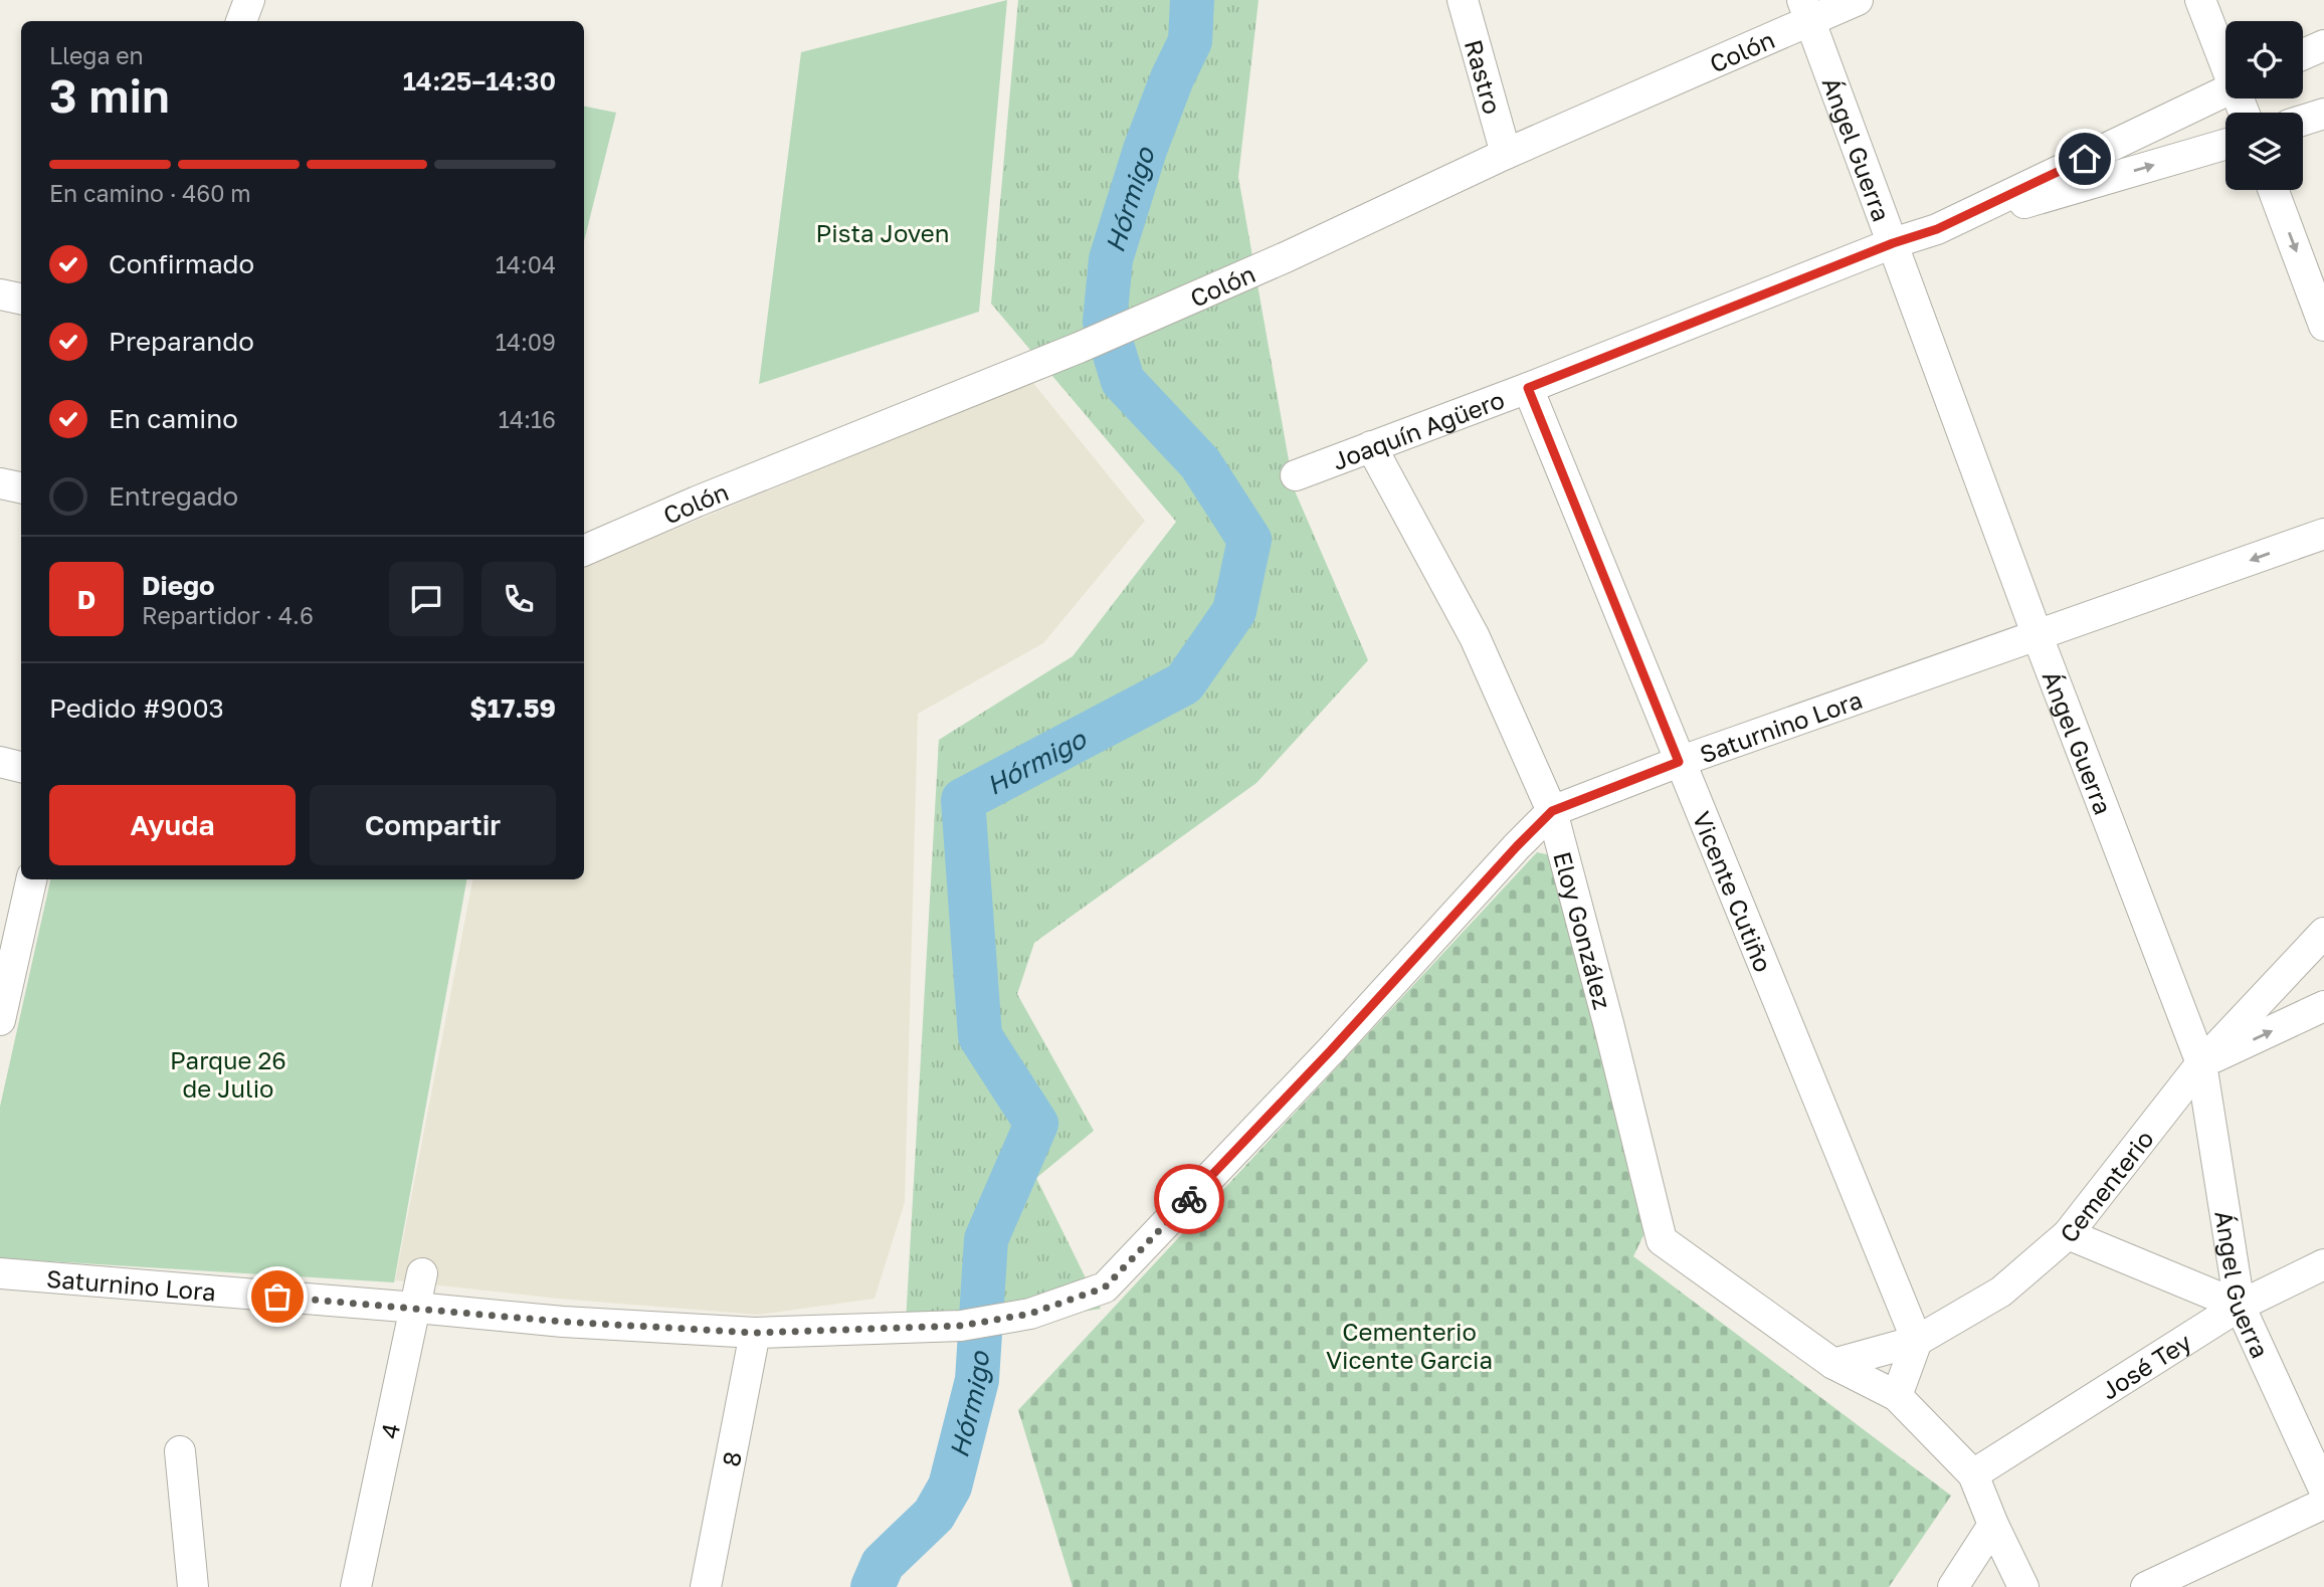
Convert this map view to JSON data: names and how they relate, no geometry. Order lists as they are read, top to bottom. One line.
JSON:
{"streets":{"street":["Colón","Rastro","Ángel Guerra","Joaquín Agüero","Saturnino Lora","Vicente Cutiño","Eloy González","Cementerio","José Tey","4","8"]},"crossings":[["Colón","Rastro"],["Colón","Ángel Guerra"],["Ángel Guerra","Joaquín Agüero"],["Ángel Guerra","Saturnino Lora"],["Ángel Guerra","Cementerio"],["Ángel Guerra","José Tey"],["Joaquín Agüero","Vicente Cutiño"],["Joaquín Agüero","Eloy González"],["Saturnino Lora","Vicente Cutiño"],["Saturnino Lora","Eloy González"],["Saturnino Lora","4"],["Saturnino Lora","8"],["Vicente Cutiño","Cementerio"],["Eloy González","Cementerio"]],"water":["Hórmigo"],"parks":["Pista Joven","Parque 26 de Julio","Cementerio Vicente Garcia"],"page":{"heading":["3 min","Llega en","14:25–14:30"],"panel":["Diego","Repartidor · 4.6","Pedido #9003","$17.59"],"bar":"En camino · 460 m","list":[["Confirmado","14:04"],["Preparando","14:09"],["En camino","14:16"],"Entregado"],"round":"D","buttons":["Ayuda","Compartir"]}}
